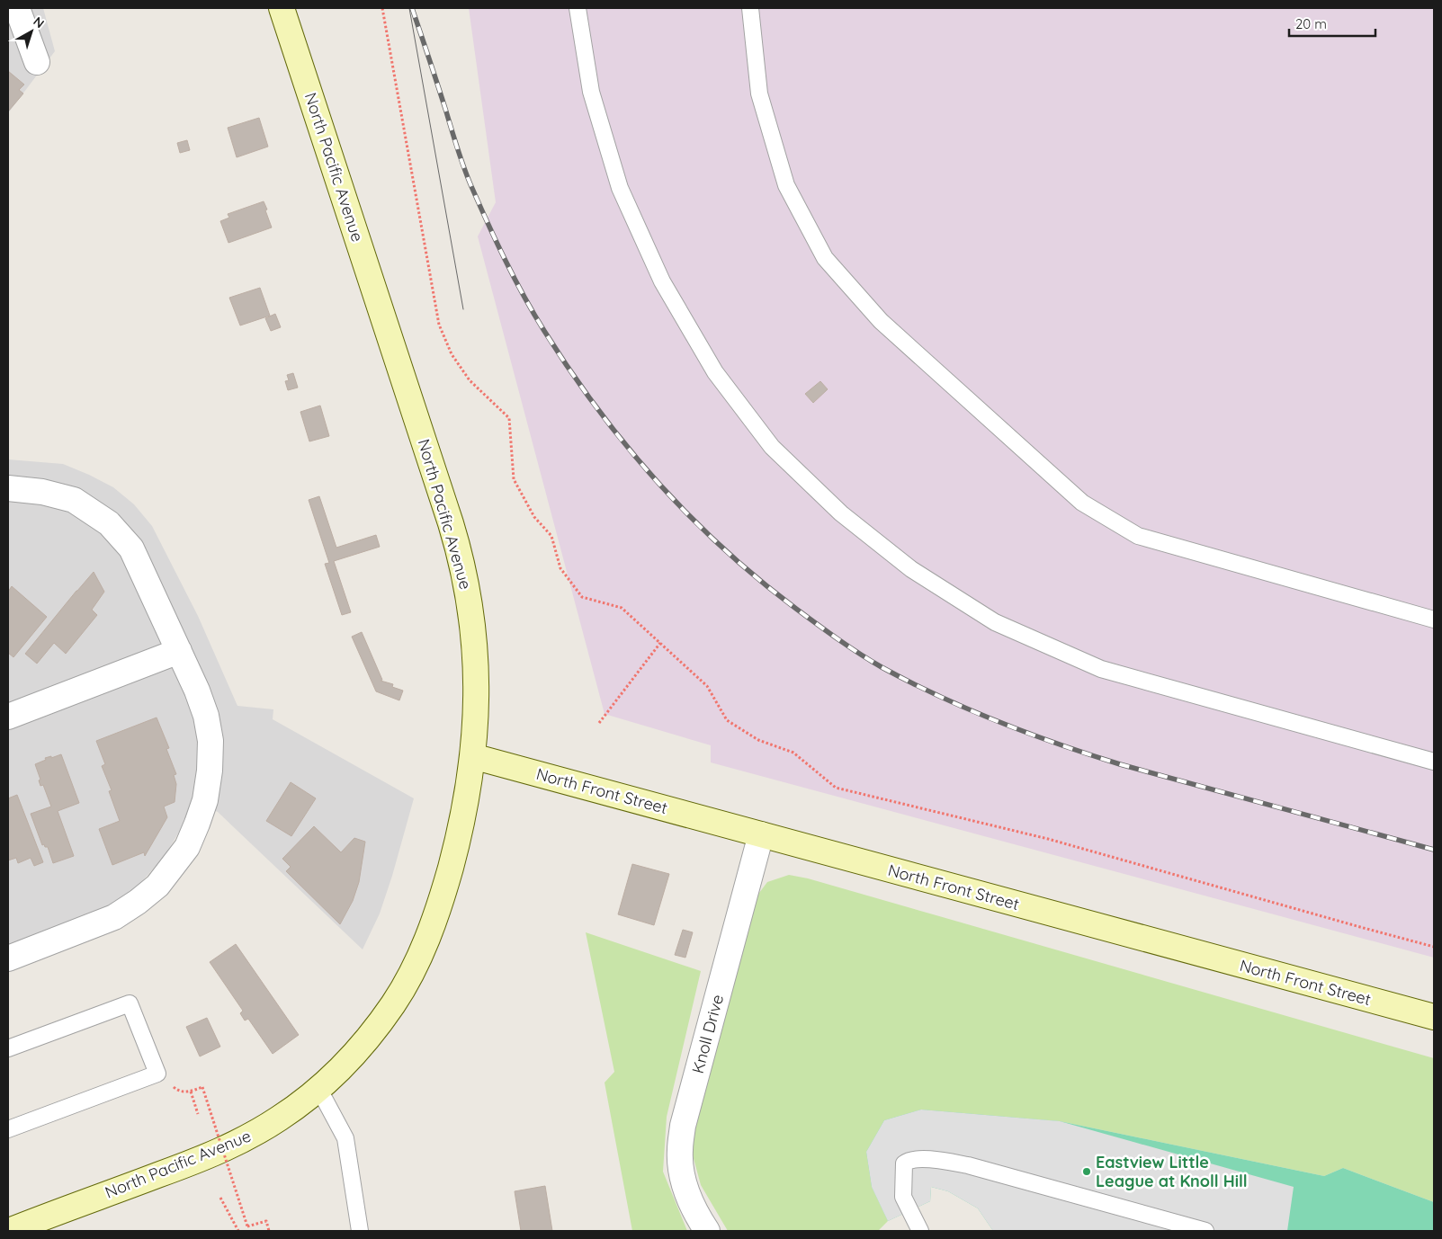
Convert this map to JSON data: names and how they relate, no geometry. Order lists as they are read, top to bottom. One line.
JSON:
{"streets":{"main road":["North Pacific Avenue","North Front Street"],"street":["Knoll Drive"]},"crossings":[["North Pacific Avenue","North Front Street"],["North Front Street","Knoll Drive"]],"places":["Eastview Little League at Knoll Hill"],"scale_bar":"20 m","north":"top right"}
